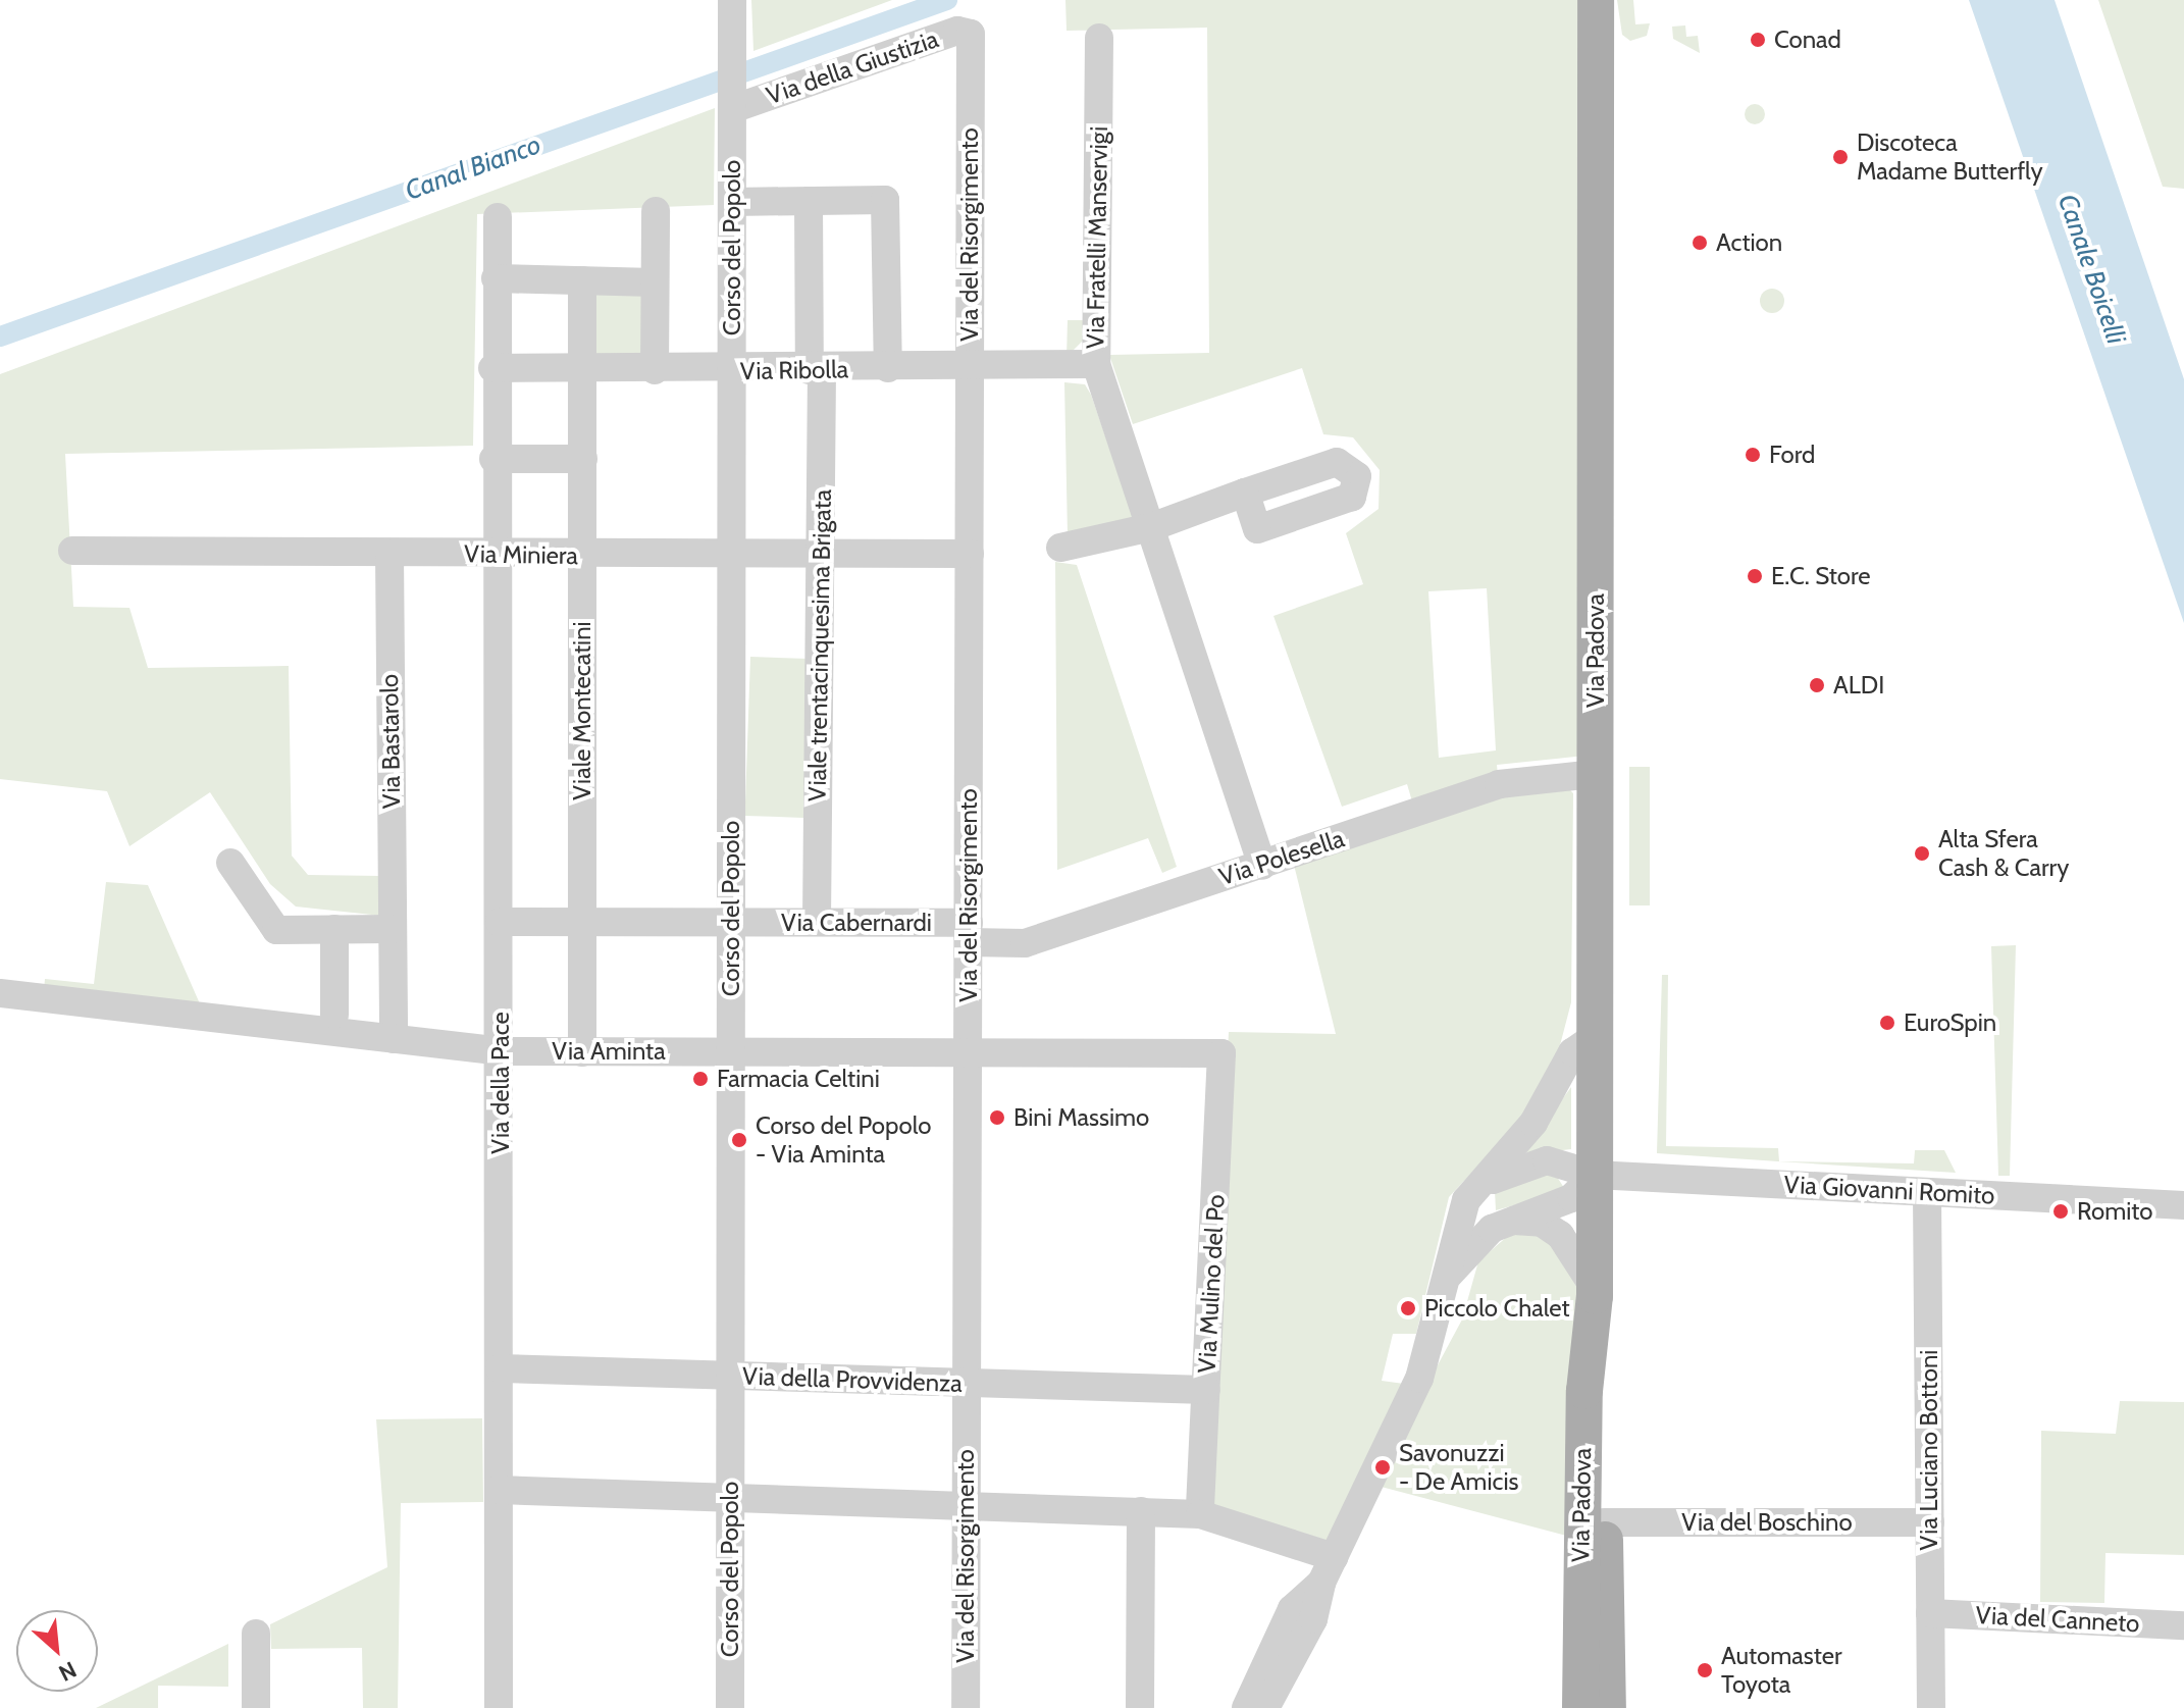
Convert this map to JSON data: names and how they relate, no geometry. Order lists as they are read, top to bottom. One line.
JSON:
{"streets":{"main road":["Via Padova"],"street":["Via della Giustizia","Via del Risorgimento","Via Fratelli Manservigi","Corso del Popolo","Via Ribolla","Via Miniera","Viale trentacinquesima Brigata","Viale Montecatini","Via Bastarolo","Via Polesella","Via Cabernardi","Via Aminta","Via della Pace","Via Giovanni Romito","Via Mulino del Po","Via della Provvidenza","Via Luciano Bottoni","Via del Boschino","Via del Canneto"]},"crossings":[["Via della Giustizia","Via del Risorgimento"],["Via della Giustizia","Corso del Popolo"],["Via del Risorgimento","Via Ribolla"],["Via del Risorgimento","Via Miniera"],["Via del Risorgimento","Via Polesella"],["Via del Risorgimento","Via Cabernardi"],["Via del Risorgimento","Via Aminta"],["Via del Risorgimento","Via della Provvidenza"],["Via Fratelli Manservigi","Via Ribolla"],["Via Fratelli Manservigi","Via Polesella"],["Corso del Popolo","Via Ribolla"],["Corso del Popolo","Via Miniera"],["Corso del Popolo","Via Cabernardi"],["Corso del Popolo","Via Aminta"],["Corso del Popolo","Via della Provvidenza"],["Via Ribolla","Viale trentacinquesima Brigata"],["Via Ribolla","Viale Montecatini"],["Via Ribolla","Via della Pace"],["Via Miniera","Viale trentacinquesima Brigata"],["Via Miniera","Viale Montecatini"],["Via Miniera","Via Bastarolo"],["Via Miniera","Via della Pace"],["Viale trentacinquesima Brigata","Via Cabernardi"],["Via Padova","Via Polesella"],["Via Padova","Via Giovanni Romito"],["Via Padova","Via del Boschino"],["Viale Montecatini","Via Cabernardi"],["Viale Montecatini","Via Aminta"],["Via Bastarolo","Via Aminta"],["Via Polesella","Via Cabernardi"],["Via Cabernardi","Via della Pace"],["Via Aminta","Via della Pace"],["Via Aminta","Via Mulino del Po"],["Via della Pace","Via della Provvidenza"],["Via Giovanni Romito","Via Luciano Bottoni"],["Via Mulino del Po","Via della Provvidenza"],["Via Luciano Bottoni","Via del Boschino"],["Via Luciano Bottoni","Via del Canneto"]],"water":["Canal Bianco","Canale Boicelli"],"places":["Conad","Discoteca Madame Butterfly","Action","Ford","E.C. Store","ALDI","Alta Sfera Cash & Carry","EuroSpin","Farmacia Celtini","Bini Massimo","Corso del Popolo - Via Aminta","Romito","Piccolo Chalet","Savonuzzi - De Amicis","Automaster Toyota"],"north":"bottom right"}
